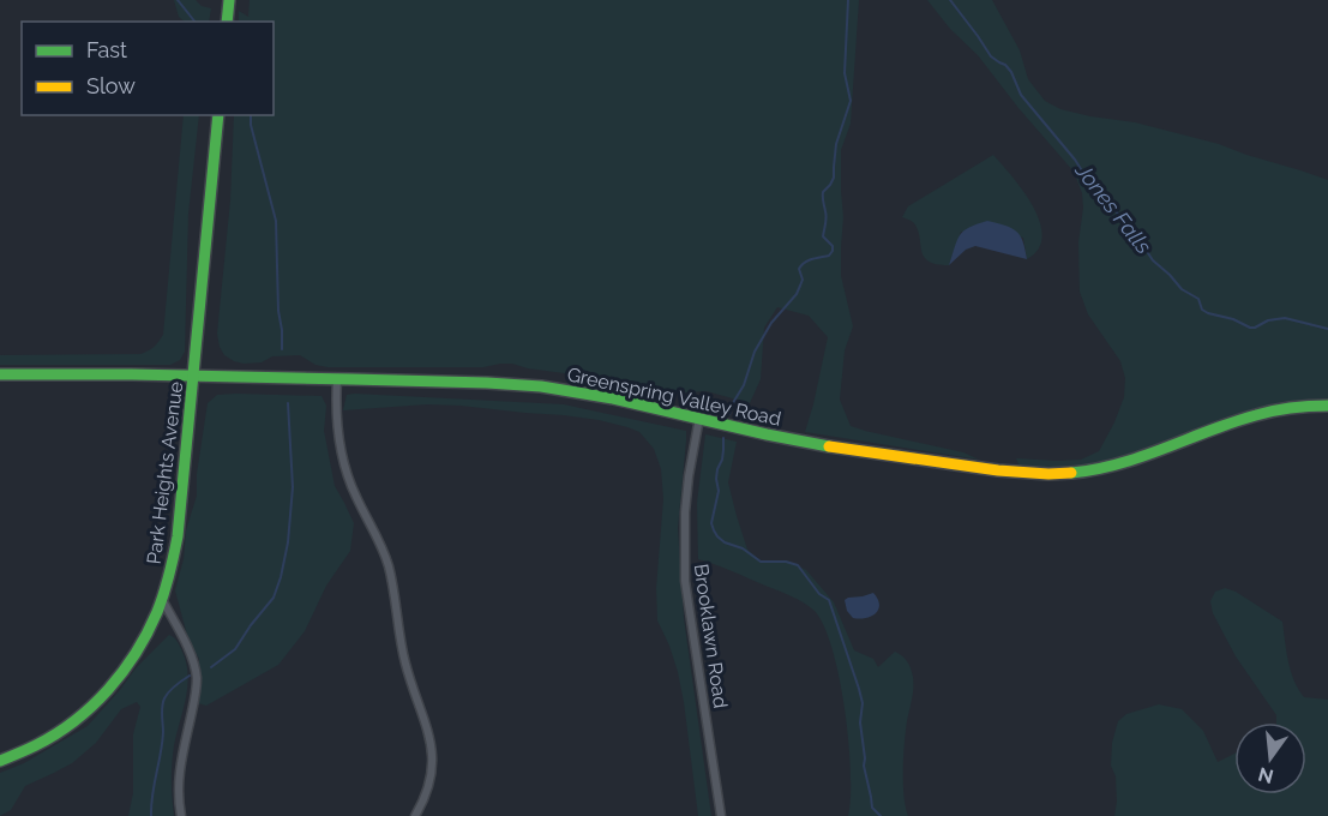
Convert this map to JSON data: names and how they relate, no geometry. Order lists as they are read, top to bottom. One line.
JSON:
{"streets":{"main road":["Greenspring Valley Road","Park Heights Avenue"],"street":["Brooklawn Road"]},"crossings":[["Greenspring Valley Road","Park Heights Avenue"],["Greenspring Valley Road","Brooklawn Road"]],"water":["Jones Falls"],"legend":["Fast","Slow"],"north":"bottom"}
